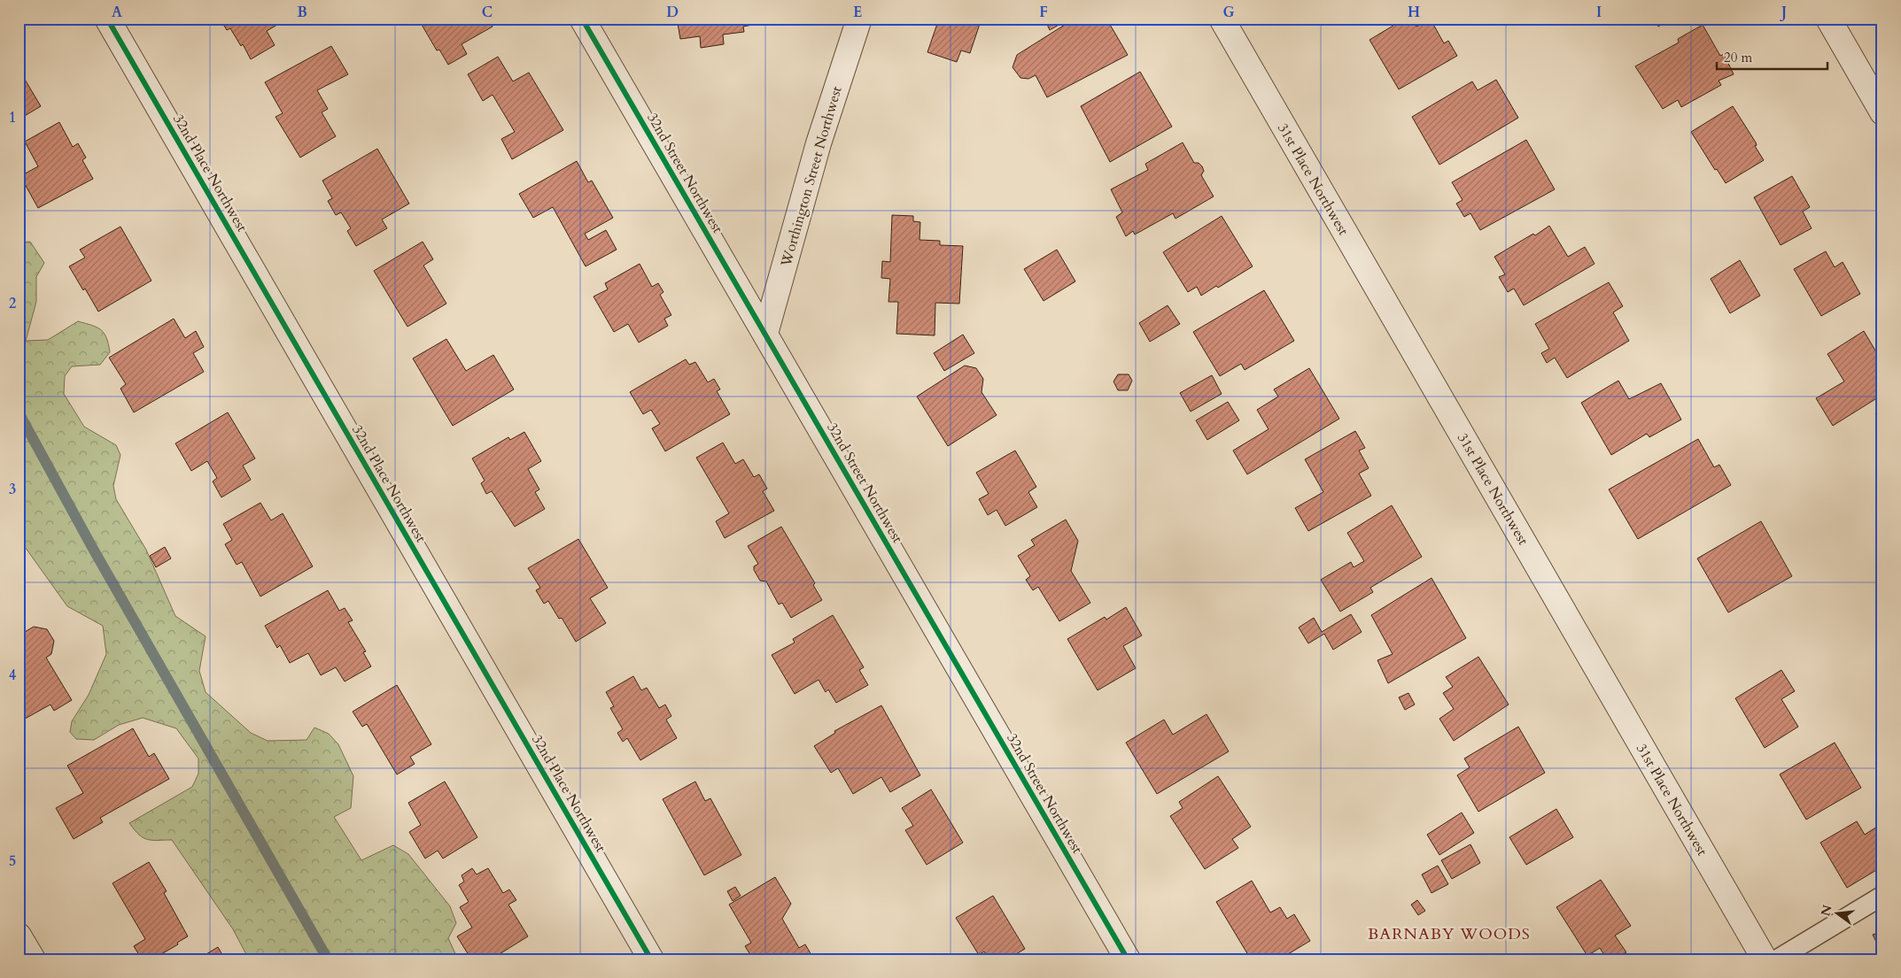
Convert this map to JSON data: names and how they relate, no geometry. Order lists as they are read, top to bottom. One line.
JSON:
{"streets":{"street":["32nd Place Northwest","32nd Street Northwest","Worthington Street Northwest","31st Place Northwest"]},"crossings":[["32nd Street Northwest","Worthington Street Northwest"]],"districts":["BARNABY WOODS"],"scale_bar":"20 m","north":"left","grid":{"columns":["A","B","C","D","E","F","G","H","I","J"],"rows":["1","2","3","4","5"]}}
